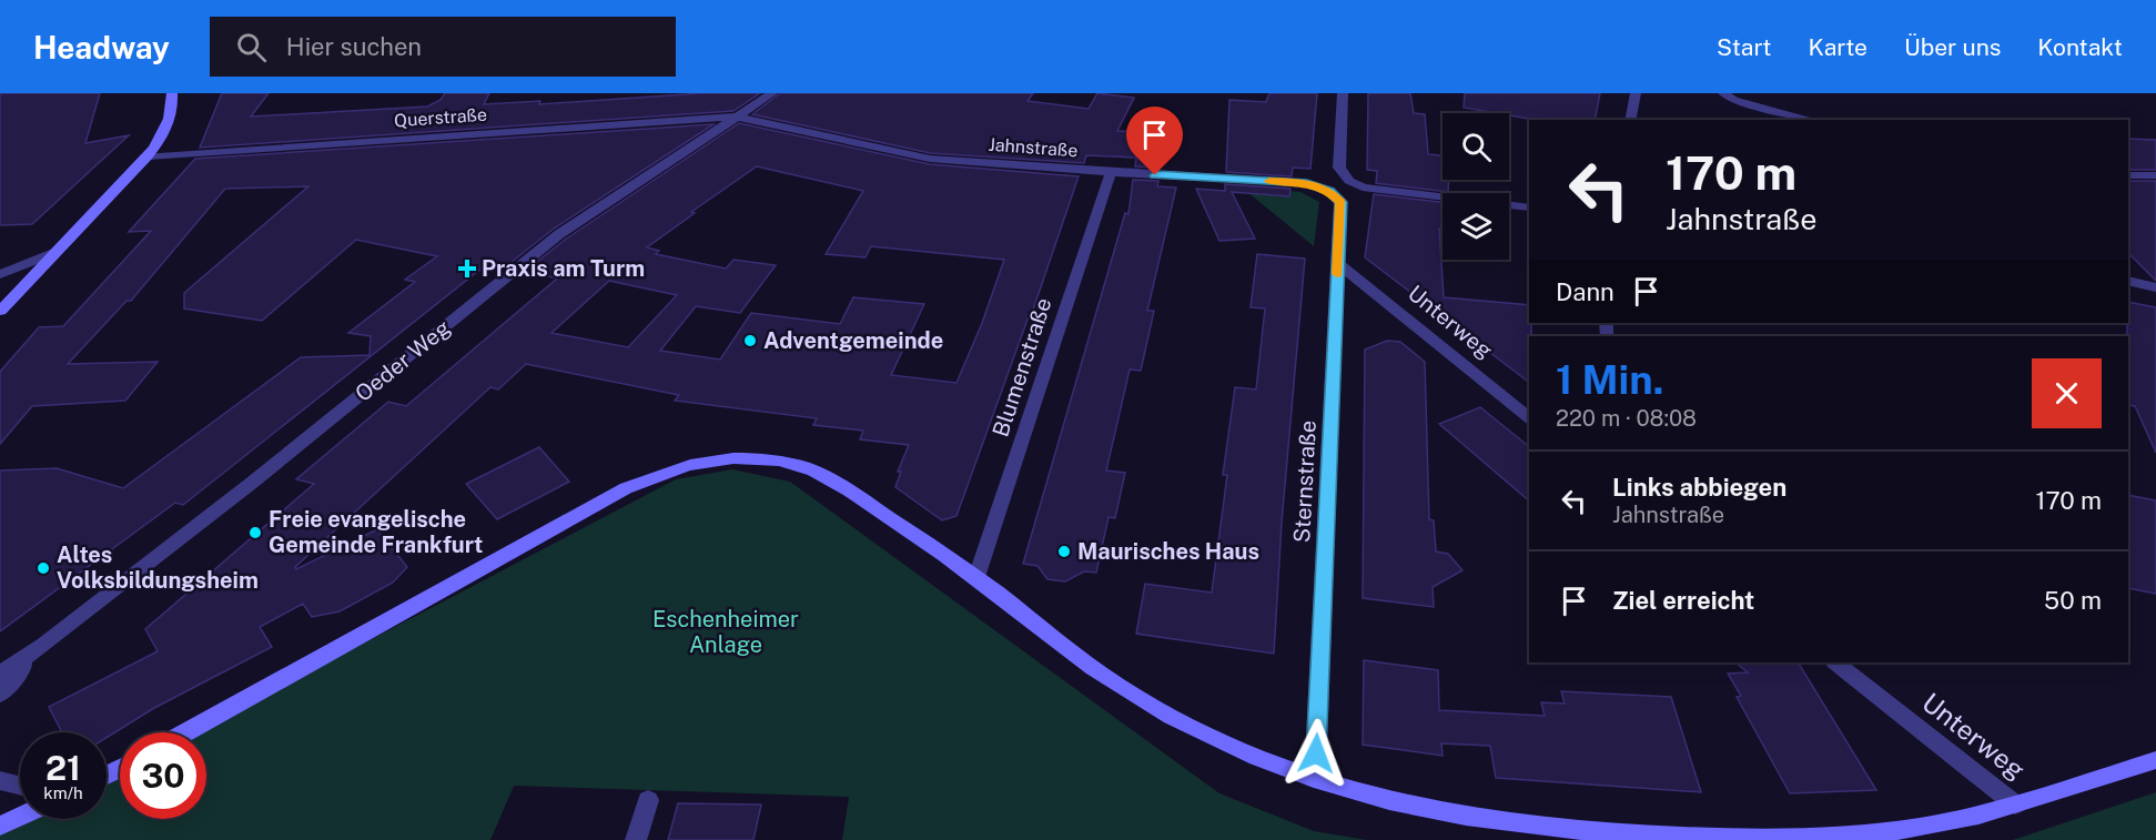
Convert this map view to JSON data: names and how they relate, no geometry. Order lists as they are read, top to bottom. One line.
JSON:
{"streets":{"street":["Querstraße","Jahnstraße","Unterweg","Oeder Weg","Blumenstraße","Sternstraße"]},"crossings":[["Querstraße","Jahnstraße"],["Querstraße","Oeder Weg"],["Jahnstraße","Oeder Weg"],["Jahnstraße","Blumenstraße"],["Jahnstraße","Sternstraße"],["Unterweg","Sternstraße"]],"parks":["Eschenheimer Anlage"],"places":{"health":["Praxis am Turm"],"other":["Adventgemeinde","Freie evangelische Gemeinde Frankfurt","Maurisches Haus","Altes Volksbildungsheim"]},"page":{"header":"Headway","search":"Hier suchen","nav":["Start","Karte","Über uns","Kontakt"],"turn":["170 m","Jahnstraße"],"then":"Dann","heading":["1 Min.","220 m · 08:08"],"list":[{"name":"Links abbiegen","note":"Jahnstraße","value":"170 m"},{"name":"Ziel erreicht","value":"50 m"}],"speed":"21 km/h","limit":"30"}}
